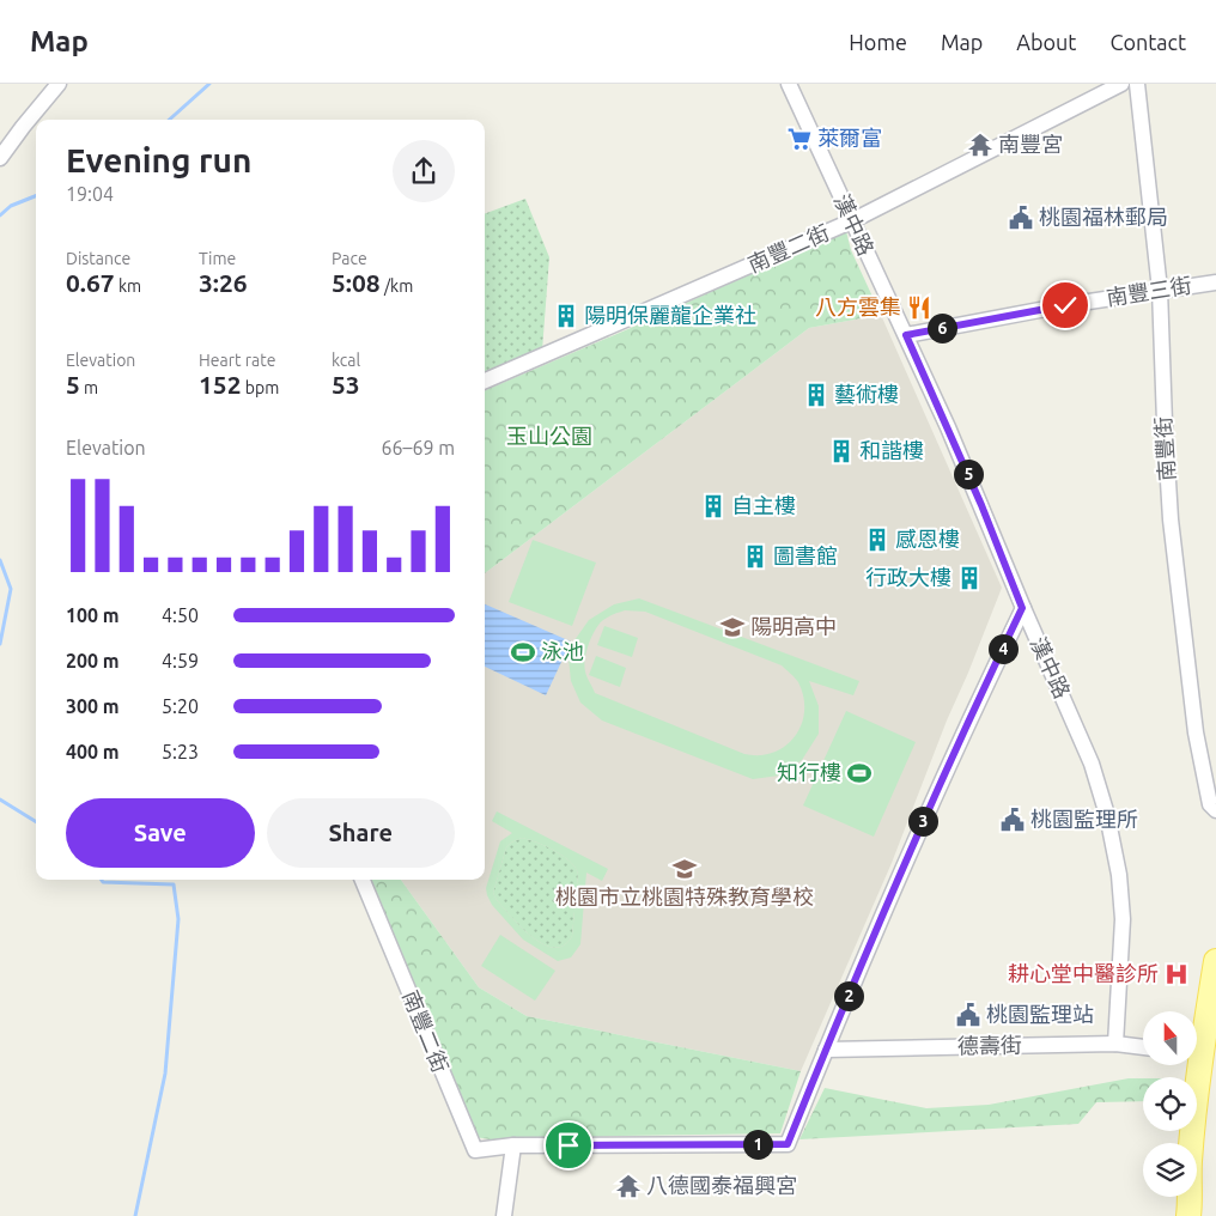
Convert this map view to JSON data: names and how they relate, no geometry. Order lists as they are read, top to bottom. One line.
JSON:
{"streets":{"street":["漢中路","南豐二街","南豐三街","南豐街","德壽街"]},"crossings":[["漢中路","南豐二街"],["漢中路","南豐三街"],["漢中路","德壽街"],["南豐三街","南豐街"]],"parks":["玉山公園"],"places":{"supermarket":["萊爾富"],"temple":["南豐宮","八德國泰福興宮"],"public building":["桃園福林郵局","桃園監理所","桃園監理站"],"restaurant":["八方雲集"],"building":["陽明保麗龍企業社","藝術樓","和諧樓","自主樓","感恩樓","圖書館","行政大樓"],"school or university":["陽明高中","桃園市立桃園特殊教育學校"],"sports":["泳池","知行樓"],"hospital":["耕心堂中醫診所"]},"north":"top","page":{"header":"Map","nav":["Home","Map","About","Contact"],"heading":["Evening run","19:04"],"stats":[["Distance","0.67 km"],["Time","3:26"],["Pace","5:08 /km"],["Elevation","5 m"],["Heart rate","152 bpm"],["kcal","53"]],"pins":["6","5","4","3","2","1"],"chart":["Elevation","66–69 m"],"list":[{"name":"100 m","note":"4:50"},{"name":"200 m","note":"4:59"},{"name":"300 m","note":"5:20"},{"name":"400 m","note":"5:23"}],"buttons":["Save","Share"]}}
